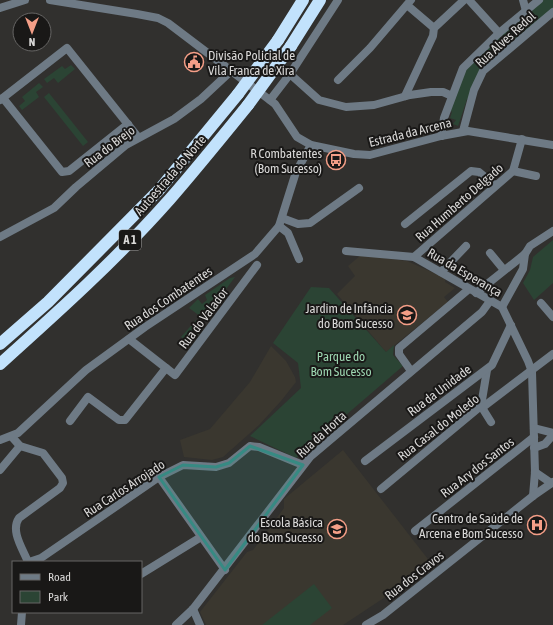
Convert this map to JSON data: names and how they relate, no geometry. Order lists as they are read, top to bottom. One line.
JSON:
{"streets":{"highway":["Autoestrada do Norte","A 1"],"street":["Rua Alves Redol","Estrada da Arcena","Rua do Brejo","Rua Humberto Delgado","Rua da Esperança","Rua dos Combatentes","Rua do Valador","Rua da Unidade","Rua Casal do Moledo","Rua da Horta","Rua Ary dos Santos","Rua Carlos Arrojado","Rua dos Cravos"]},"crossings":[["Rua Alves Redol","Estrada da Arcena"],["Estrada da Arcena","Rua do Brejo"],["Estrada da Arcena","Rua Humberto Delgado"],["Estrada da Arcena","Rua dos Combatentes"],["Rua Humberto Delgado","Rua da Esperança"],["Rua da Esperança","Rua da Unidade"],["Rua da Esperança","Rua Casal do Moledo"],["Rua da Esperança","Rua da Horta"],["Rua da Horta","Rua Carlos Arrojado"]],"parks":["Parque do Bom Sucesso"],"places":{"public building":["Divisão Policial de Vila Franca de Xira"],"bus stop":["R Combatentes (Bom Sucesso)"],"school or university":["Jardim de Infância do Bom Sucesso","Escola Básica do Bom Sucesso"],"hospital":["Centro de Saúde de Arcena e Bom Sucesso"]},"legend":["Road","Park"],"north":"bottom"}
